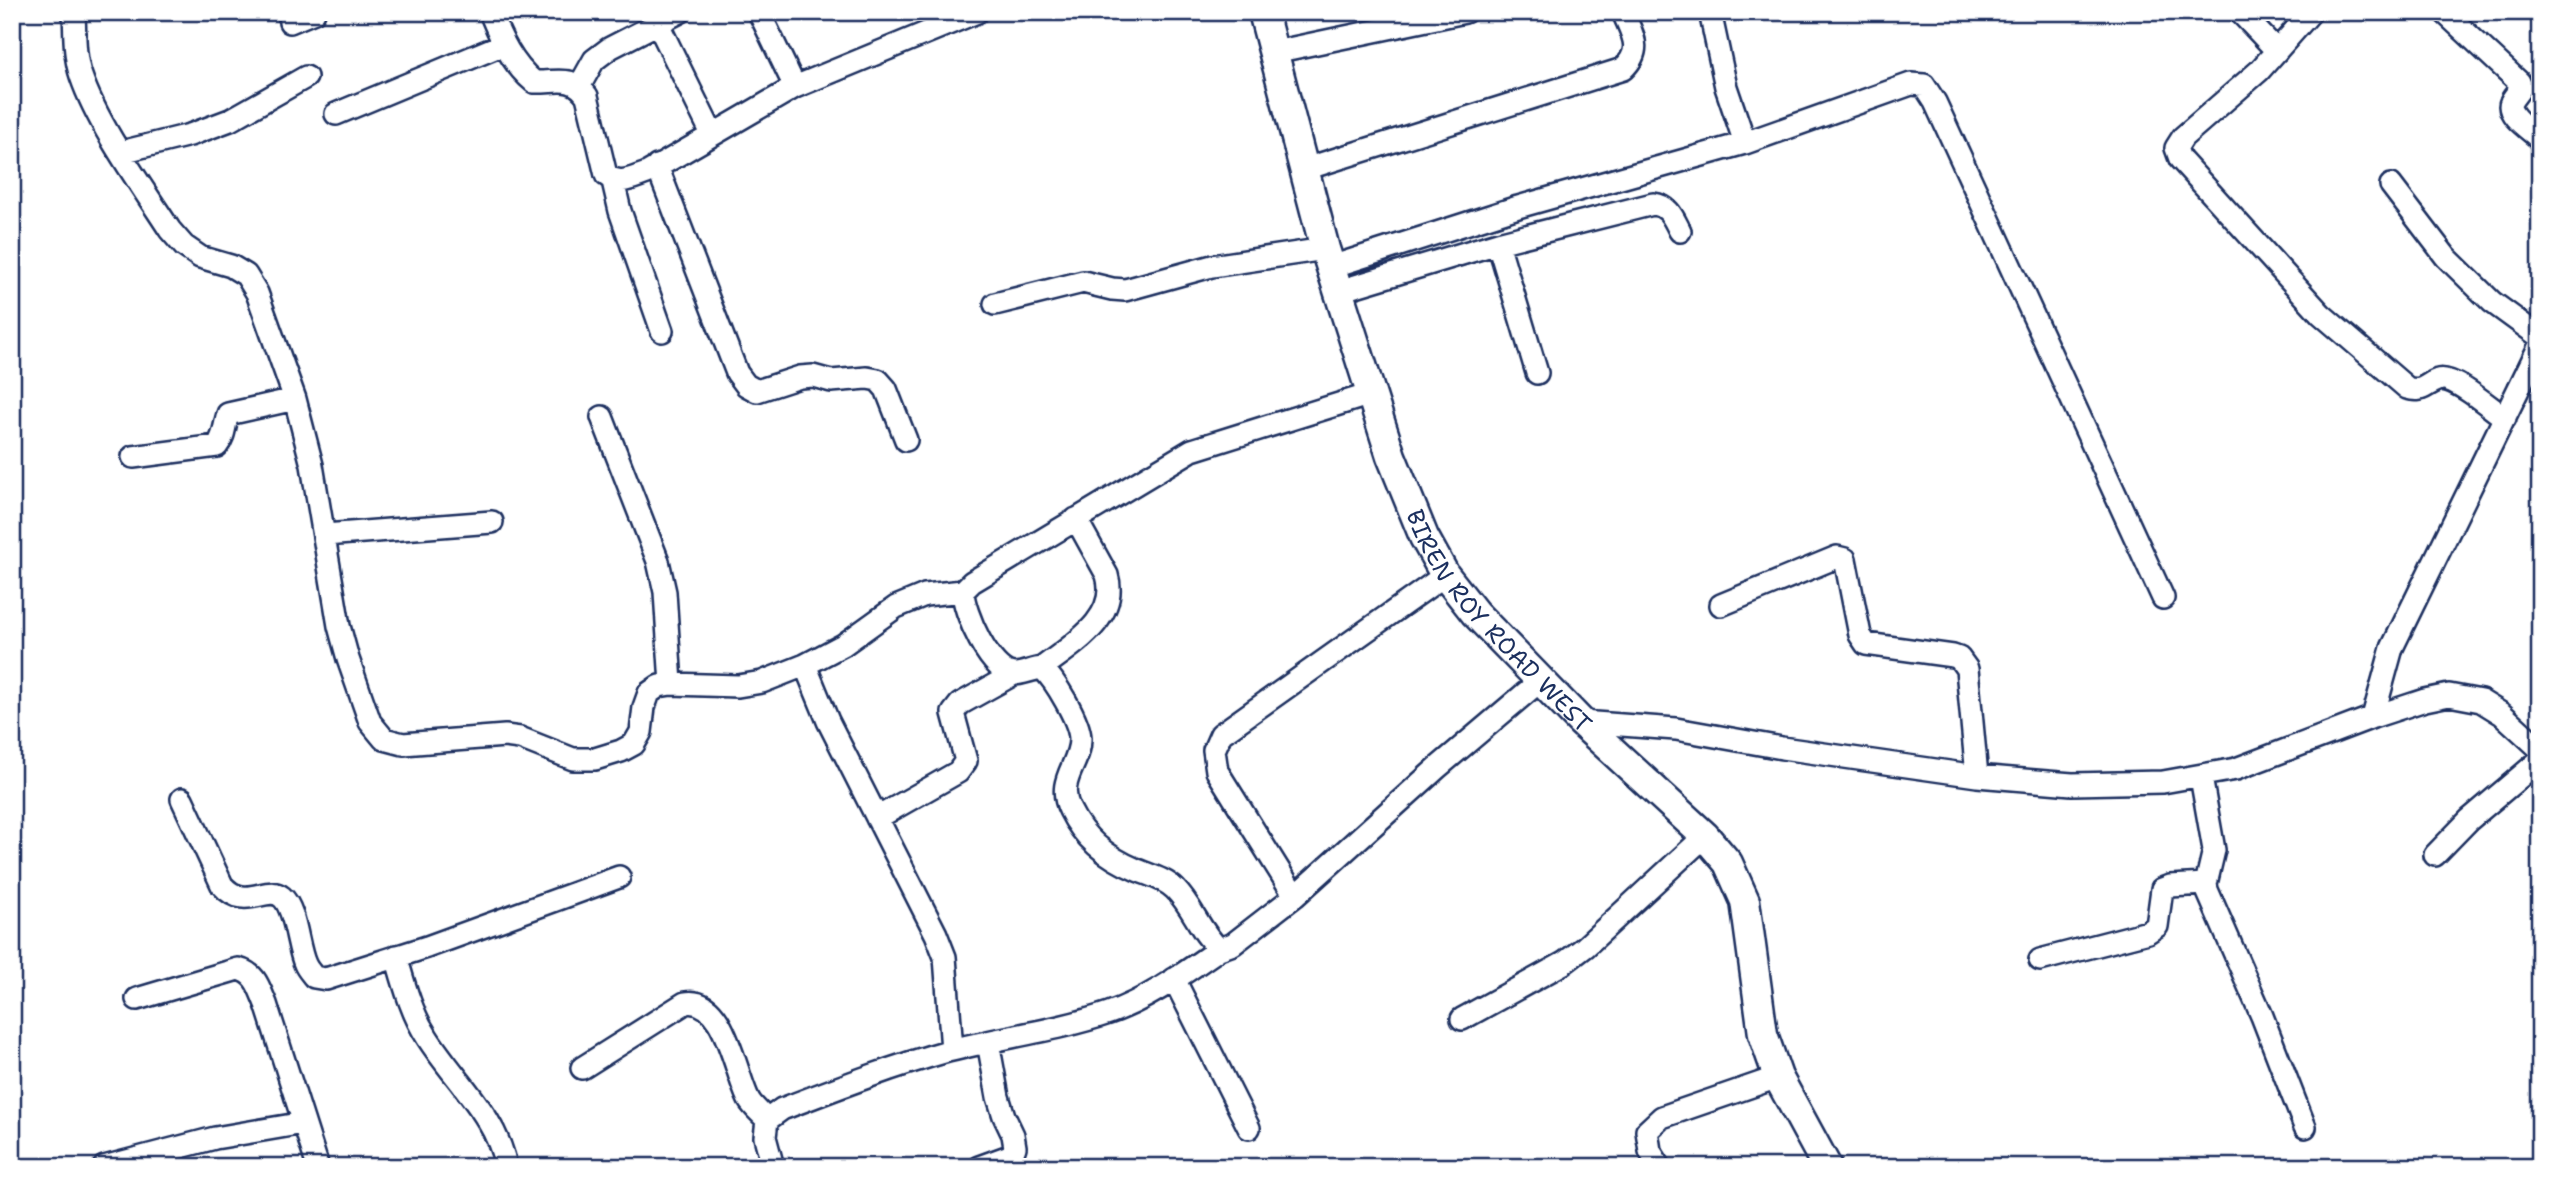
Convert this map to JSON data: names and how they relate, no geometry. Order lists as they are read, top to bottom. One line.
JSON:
{"streets":{"main road":["BIREN ROY ROAD WEST"]}}
